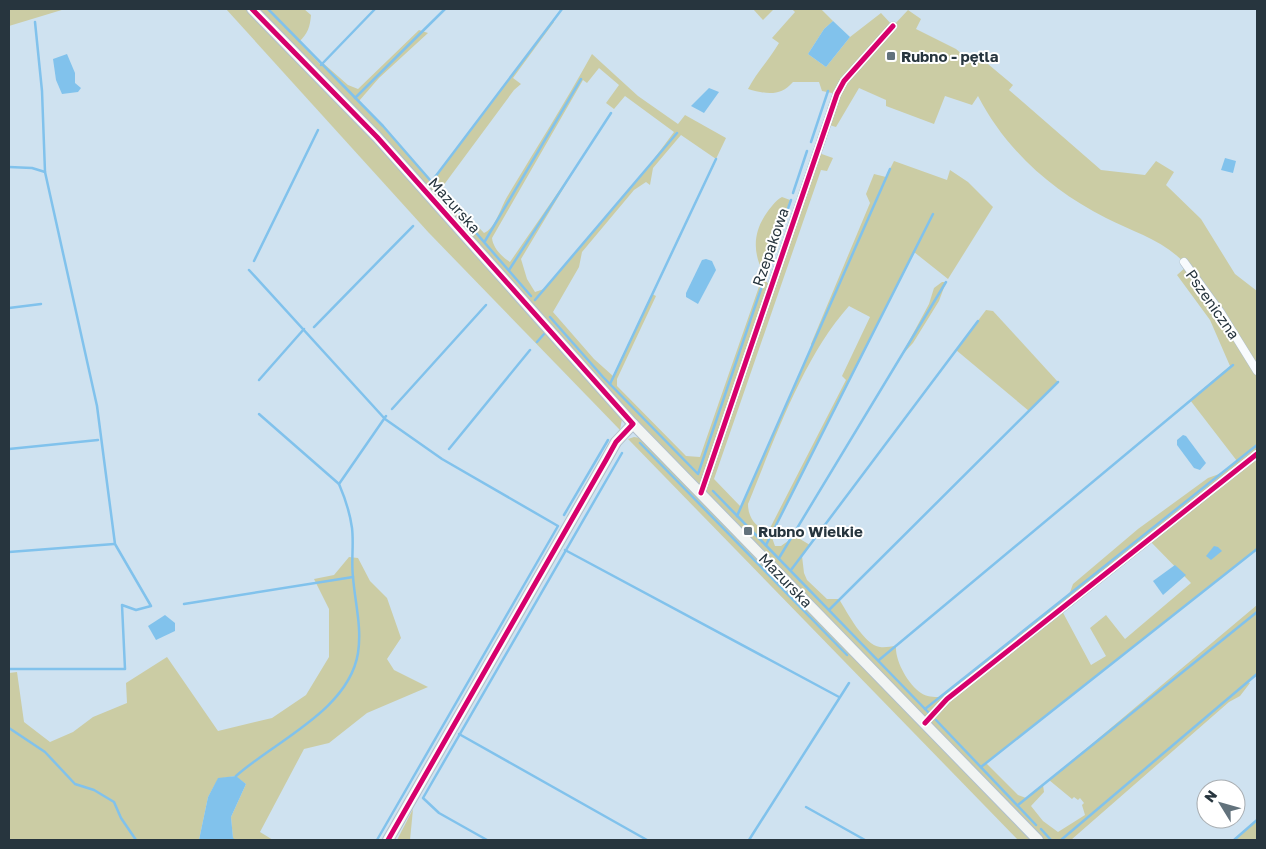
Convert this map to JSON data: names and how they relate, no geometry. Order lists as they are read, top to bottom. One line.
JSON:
{"streets":{"main road":["Mazurska"],"street":["Rzepakowa","Pszeniczna"]},"crossings":[["Mazurska","Rzepakowa"]],"places":{"transit":["Rubno - pętla","Rubno Wielkie"]},"north":"top left"}
